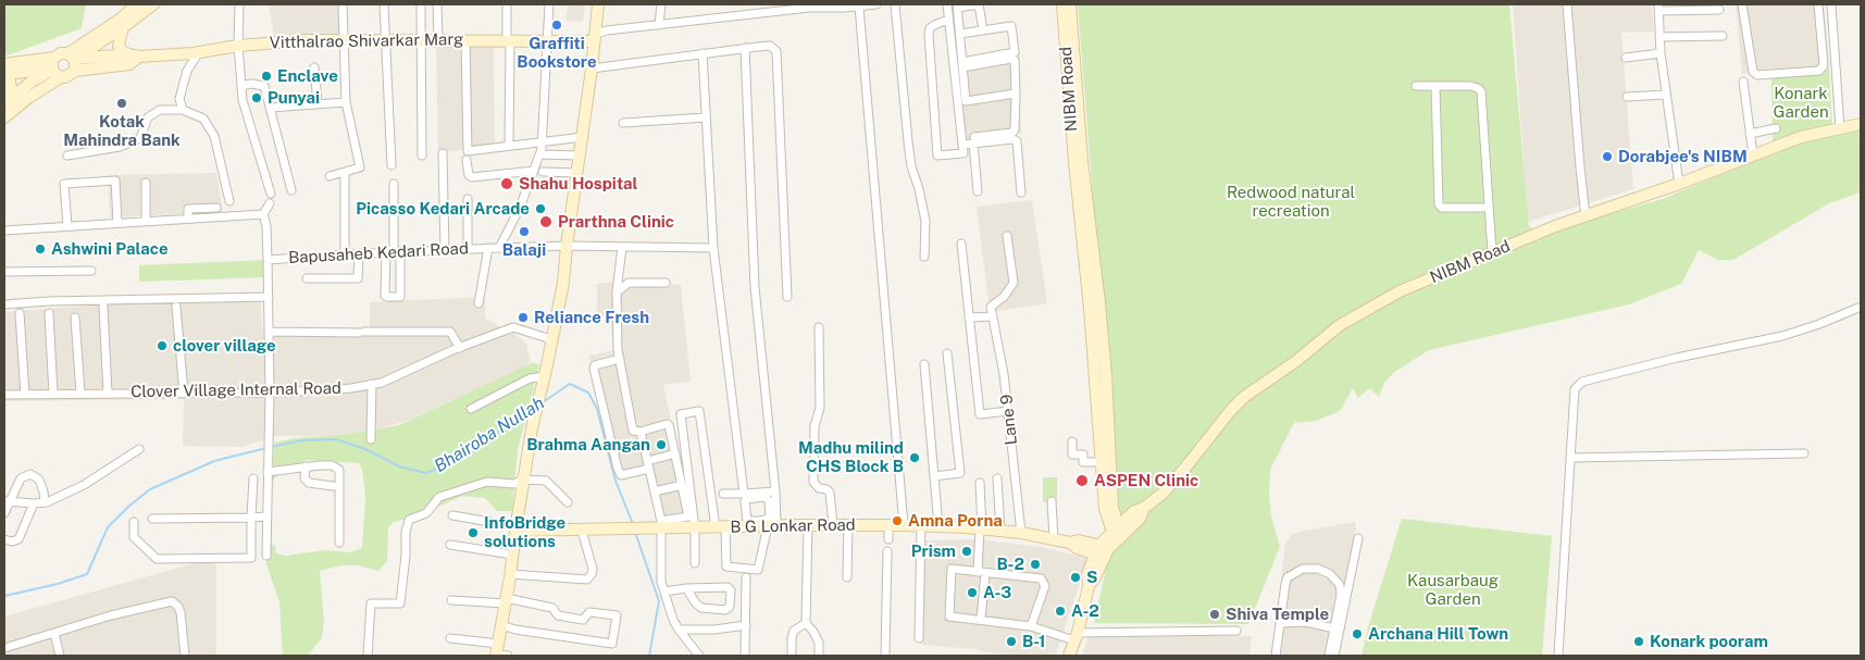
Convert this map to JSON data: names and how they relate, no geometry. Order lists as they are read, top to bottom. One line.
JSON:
{"streets":{"street":["Vitthalrao Shivarkar Marg","NIBM Road","Bapusaheb Kedari Road","Clover Village Internal Road","Lane 9","B G Lonkar Road"]},"crossings":[["NIBM Road","B G Lonkar Road"],["Lane 9","B G Lonkar Road"]],"water":["Bhairoba Nullah"],"parks":["Konark Garden","Redwood natural recreation","Kausarbaug Garden"],"places":["Graffiti Bookstore","Enclave","Punyai","Kotak Mahindra Bank","Dorabjee's NIBM","Shahu Hospital","Picasso Kedari Arcade","Prarthna Clinic","Balaji","Ashwini Palace","Reliance Fresh","clover village","Brahma Aangan","Madhu milind CHS Block B","ASPEN Clinic","Amna Porna","InfoBridge solutions","Prism","B-2","S","A-3","A-2","Shiva Temple","Archana Hill Town","B-1","Konark pooram"]}
